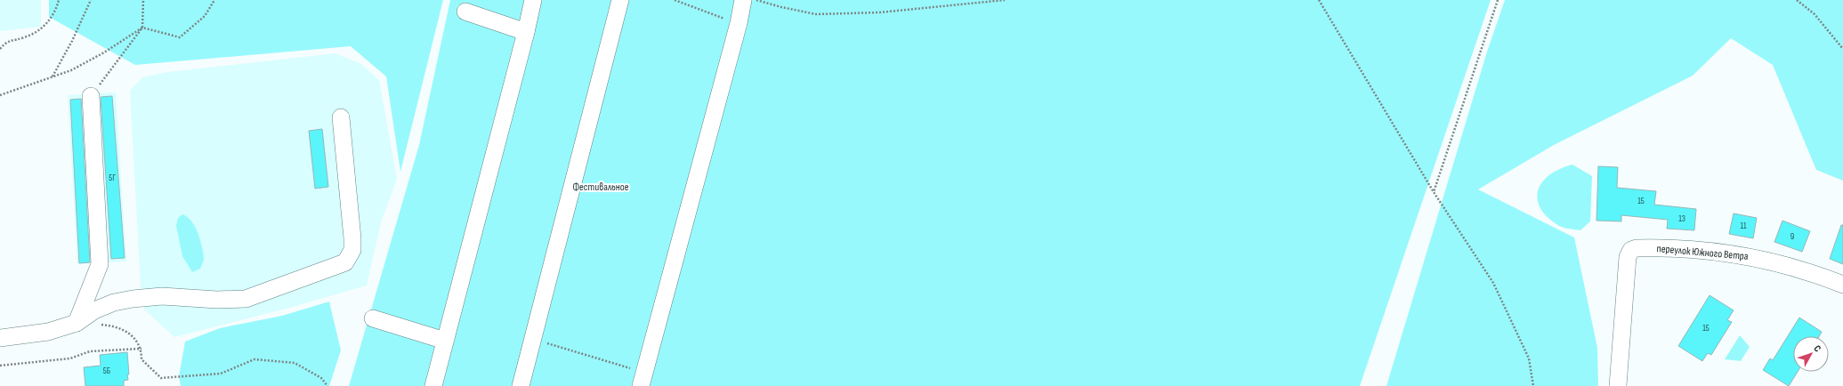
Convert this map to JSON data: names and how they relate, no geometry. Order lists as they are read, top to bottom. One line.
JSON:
{"streets":{"street":["переулок Южного Ветра"]},"parks":["Фестивальное"],"house_numbers":["5Г","15","13","11","9","15","5Б"],"north":"top right"}
